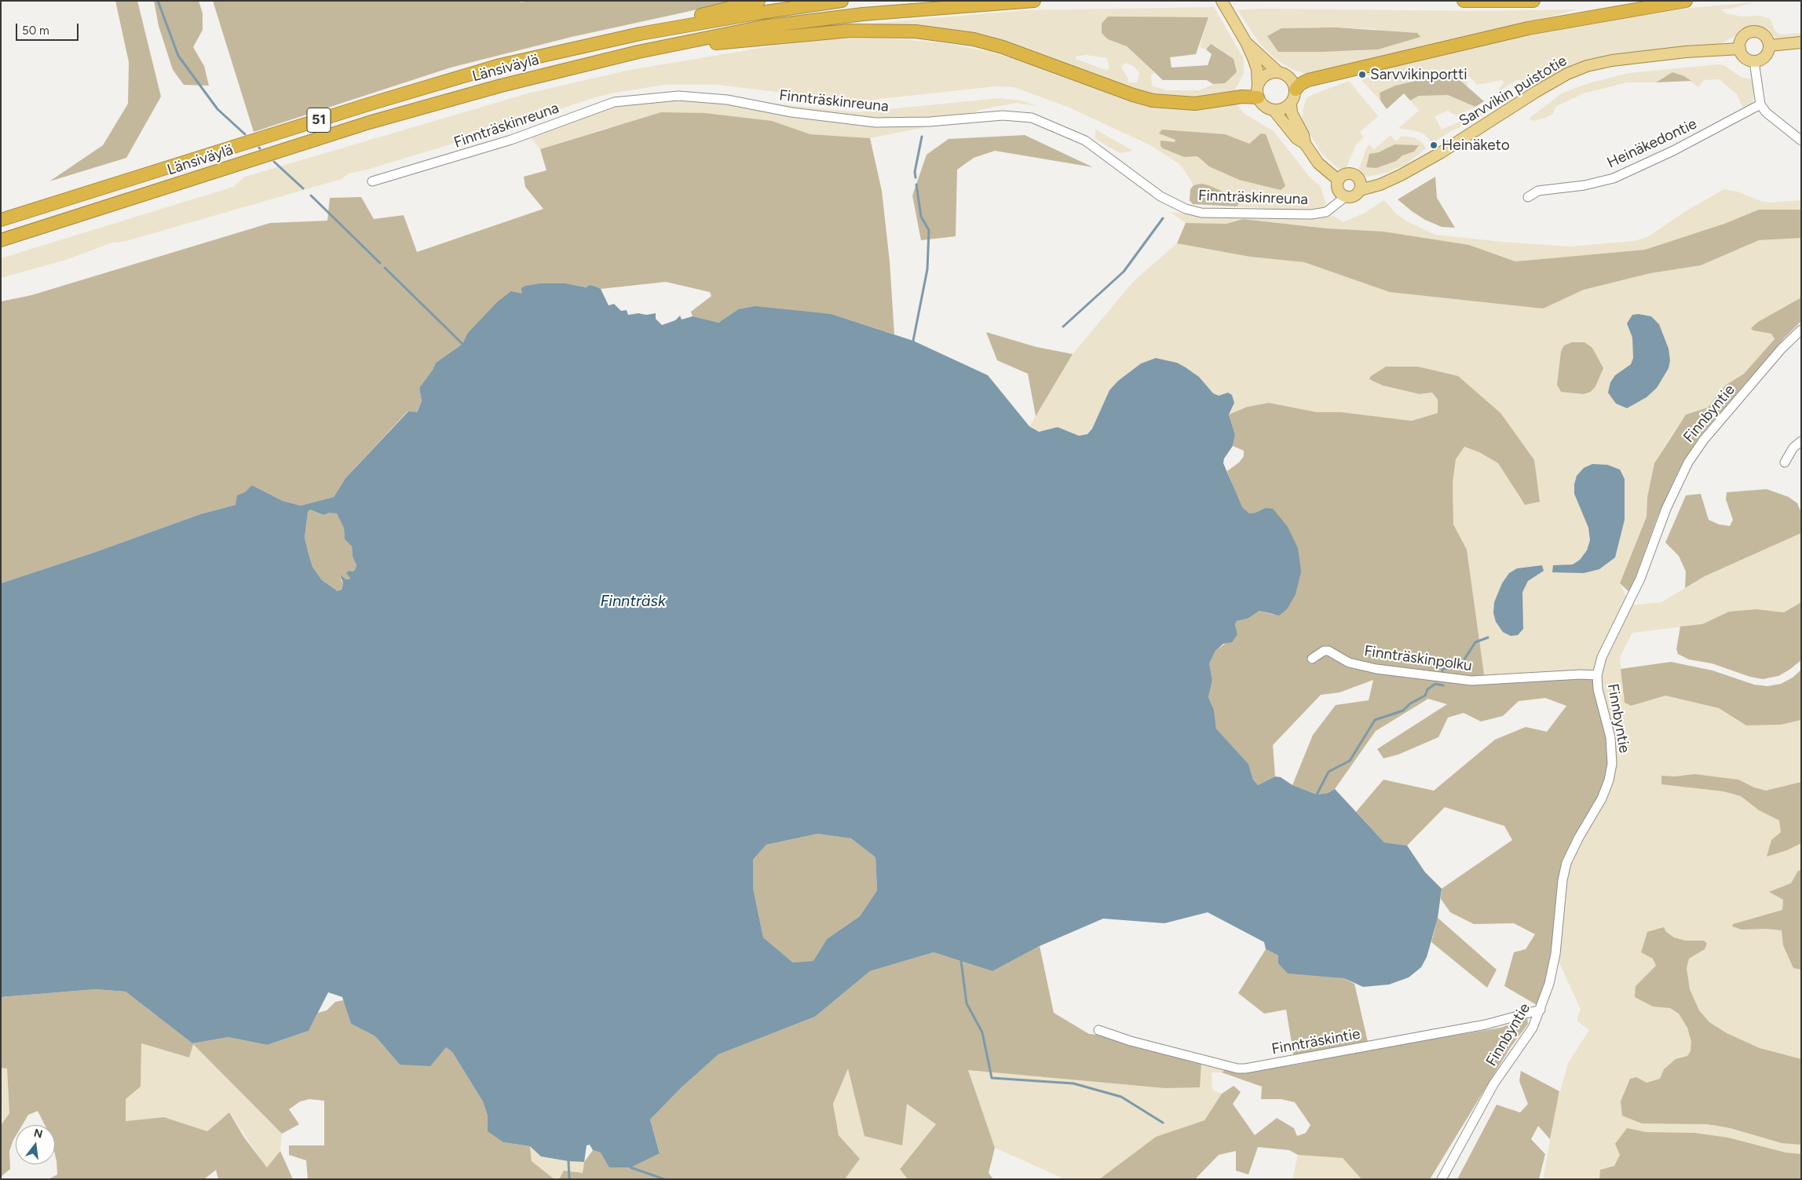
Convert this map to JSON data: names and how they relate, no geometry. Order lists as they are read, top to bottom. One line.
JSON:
{"streets":{"highway":["Länsiväylä","51"],"main road":["Sarvvikin puistotie"],"street":["Finnträskinreuna","Heinäkedontie","Finnbyntie","Finnträskinpolku","Finnträskintie"]},"crossings":[["Sarvvikin puistotie","Finnträskinreuna"],["Finnbyntie","Finnträskinpolku"],["Finnbyntie","Finnträskintie"]],"water":["Finnträsk"],"places":["Sarvvikinportti","Heinäketo"],"scale_bar":"50 m","north":"top"}
